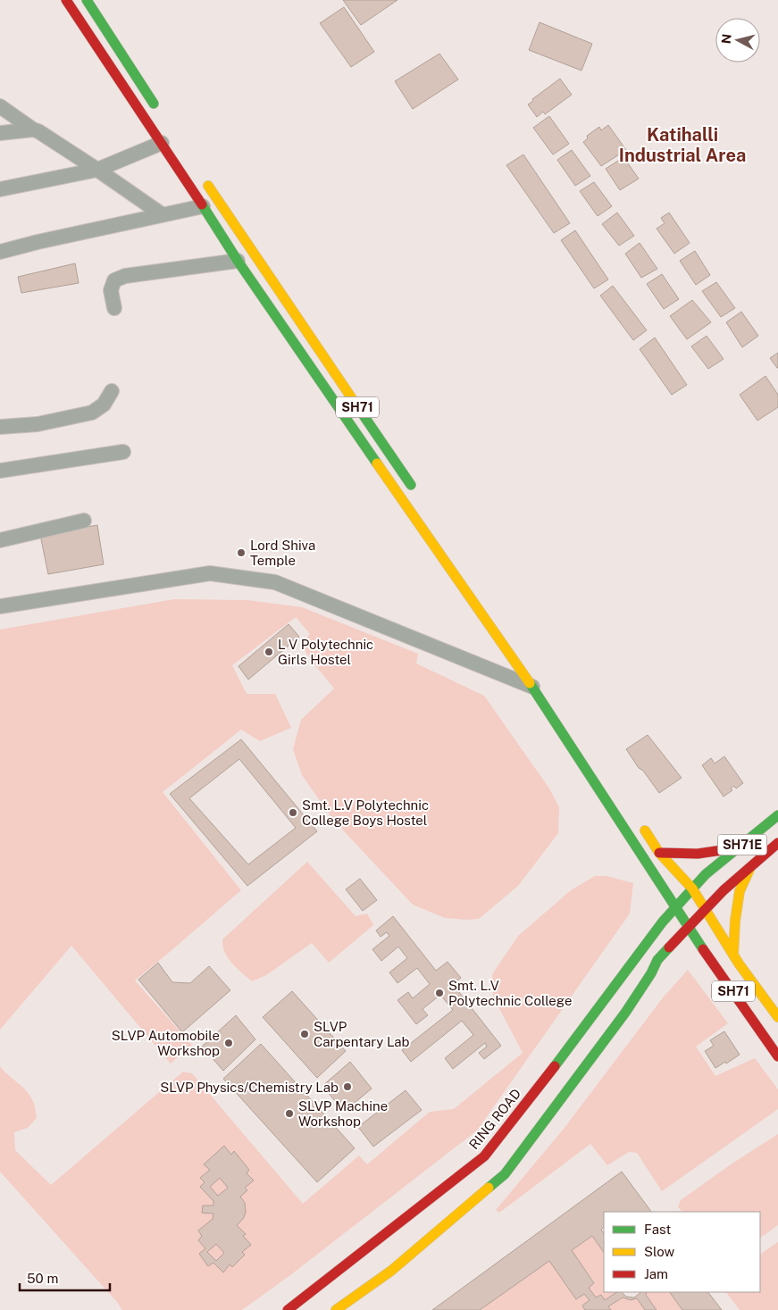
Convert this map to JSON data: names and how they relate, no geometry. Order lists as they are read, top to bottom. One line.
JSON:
{"streets":{"main road":["SH71","SH71E","RING ROAD"]},"crossings":[["SH71","SH71E"],["SH71","RING ROAD"],["SH71E","RING ROAD"]],"districts":["Katihalli Industrial Area"],"places":["Lord Shiva Temple","L V Polytechnic Girls Hostel","Smt. L.V Polytechnic College Boys Hostel","Smt. L.V Polytechnic College","SLVP Carpentary Lab","SLVP Automobile Workshop","SLVP Physics/Chemistry Lab","SLVP Machine Workshop"],"legend":["Fast","Slow","Jam"],"scale_bar":"50 m","north":"left"}
